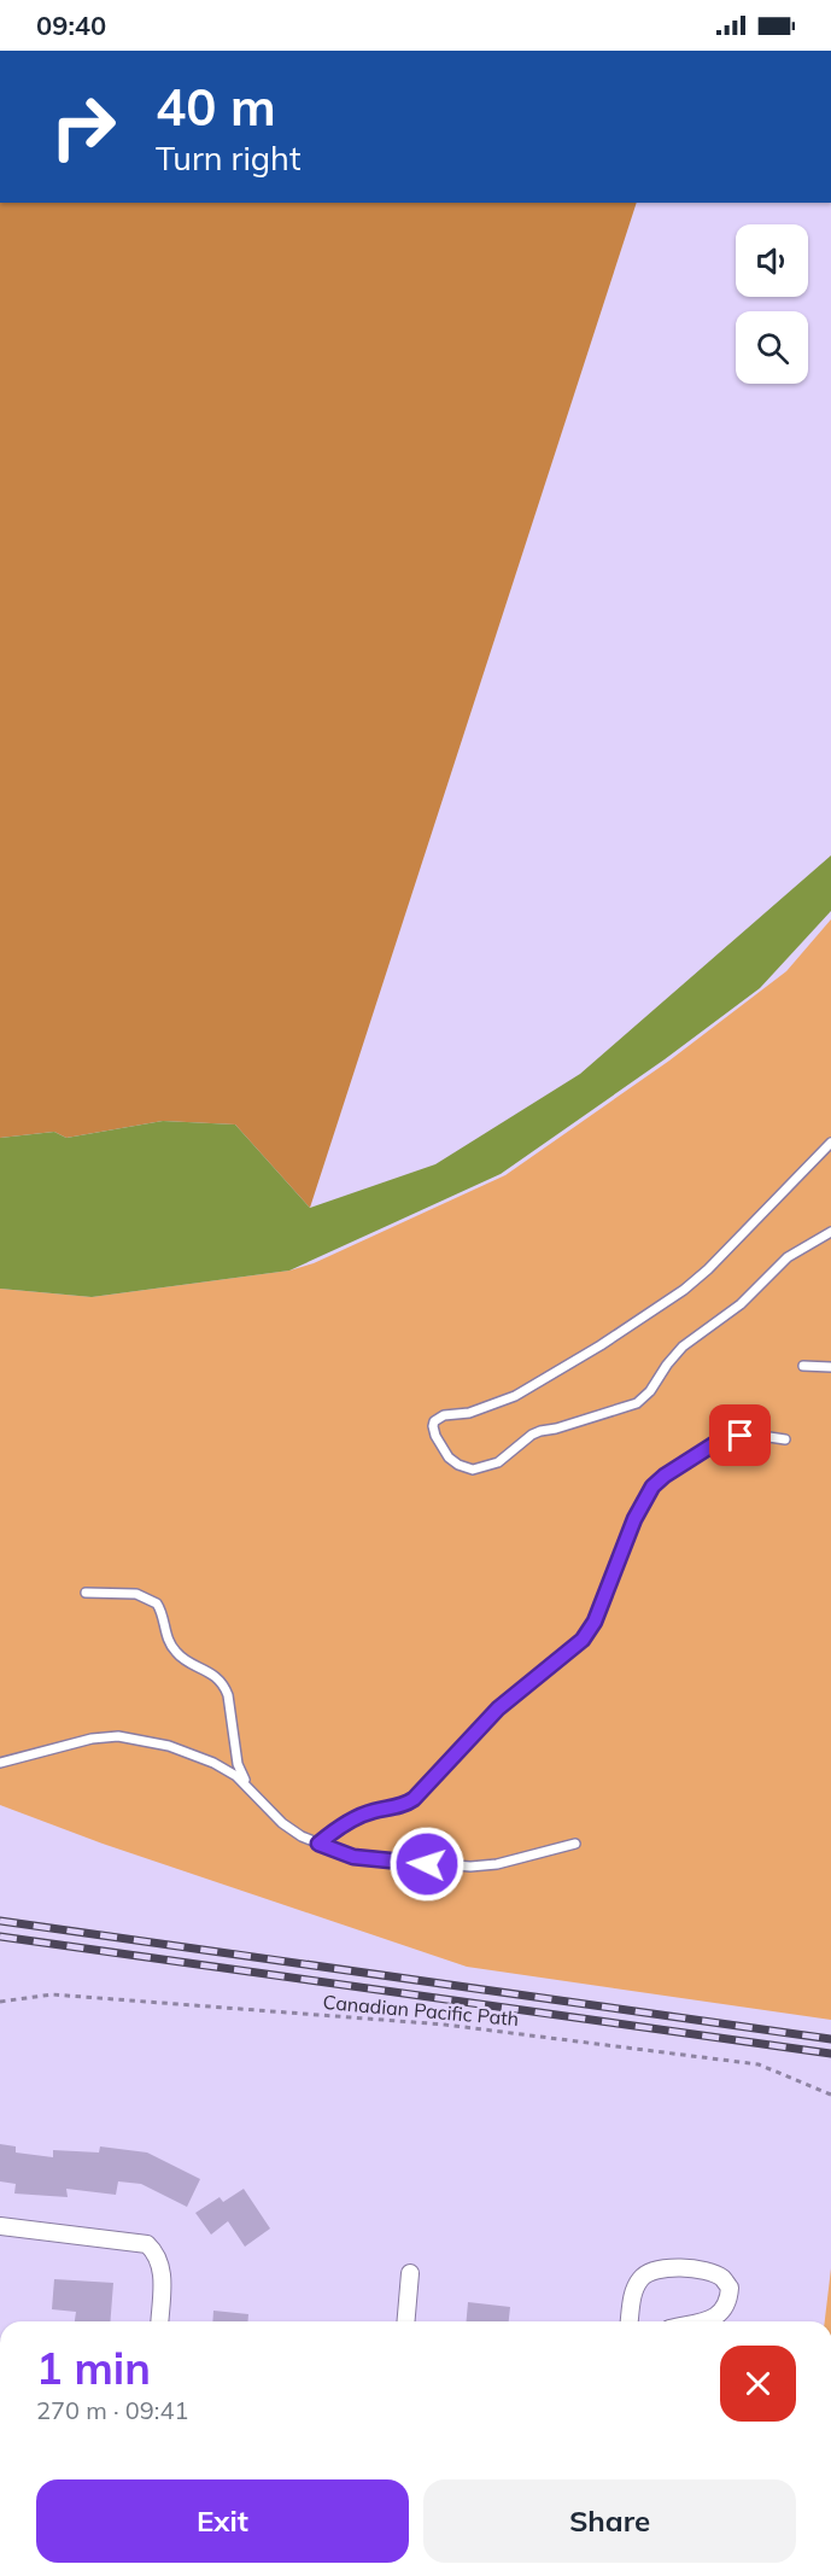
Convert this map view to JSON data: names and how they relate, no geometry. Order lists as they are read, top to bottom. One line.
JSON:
{"streets":{"path":["Canadian Pacific Path"]},"page":{"status":"09:40","turn":["40 m","Turn right"],"heading":["1 min","270 m · 09:41"],"buttons":["Exit","Share"]}}
